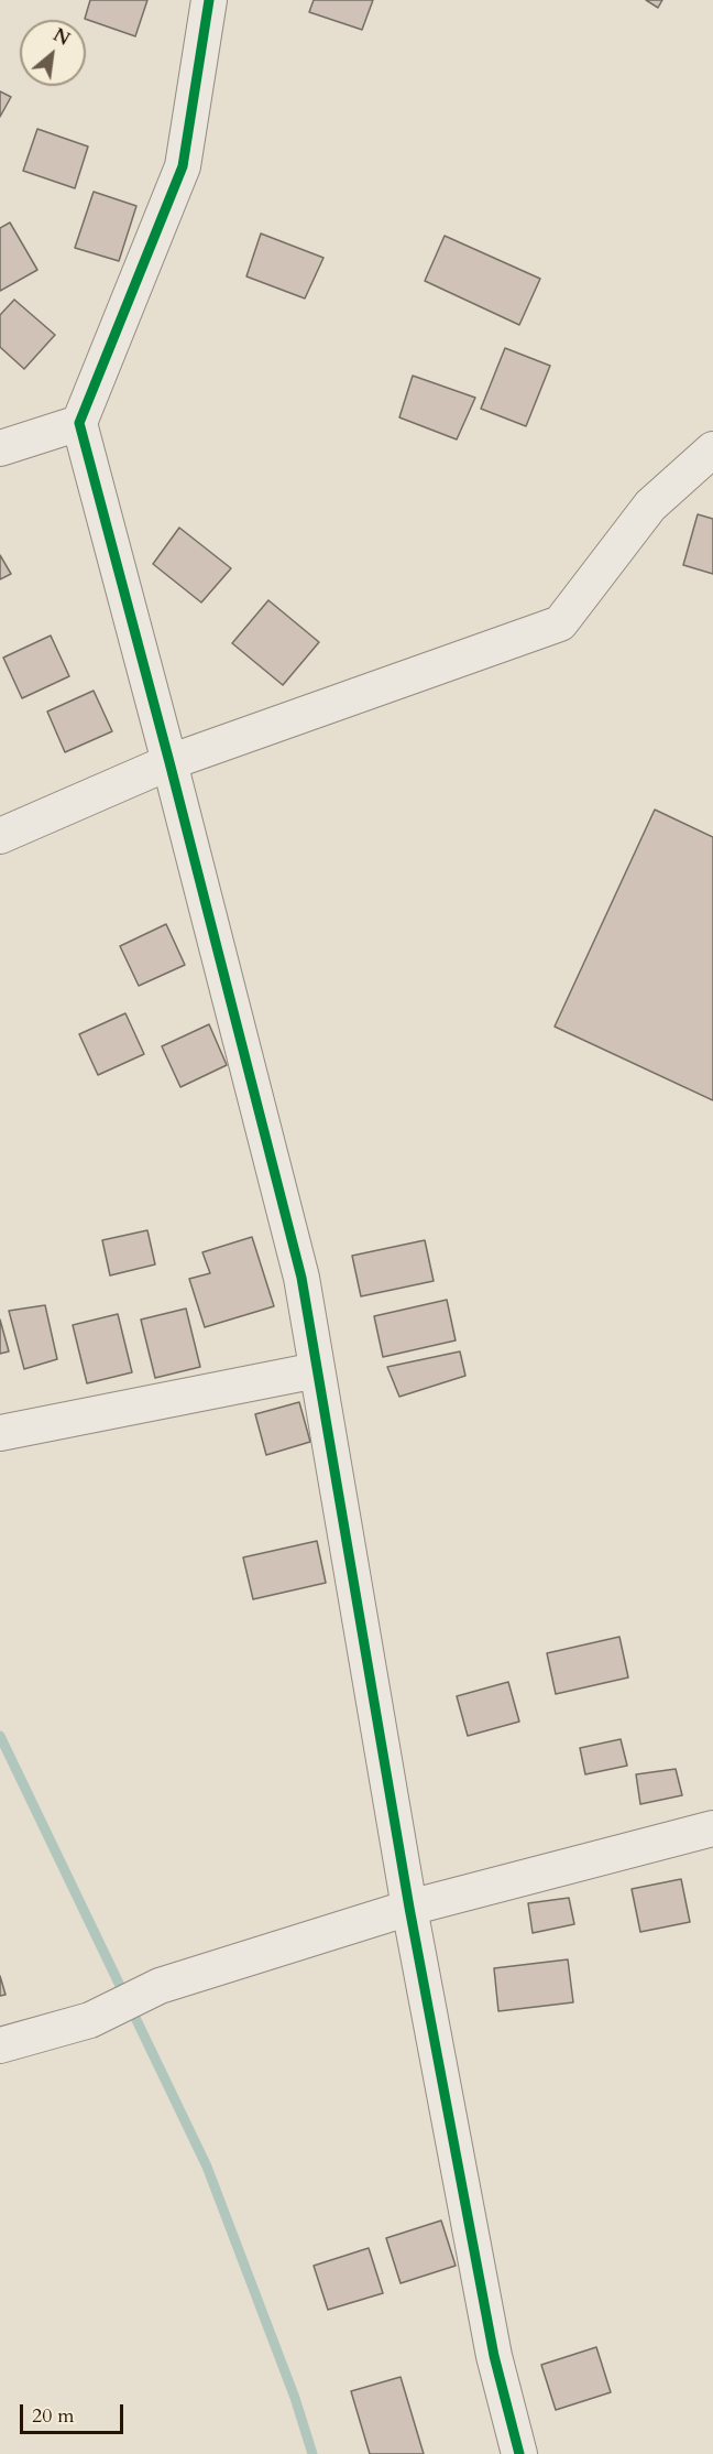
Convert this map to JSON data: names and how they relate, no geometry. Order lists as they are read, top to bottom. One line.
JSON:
{"scale_bar":"20 m","north":"top right"}
